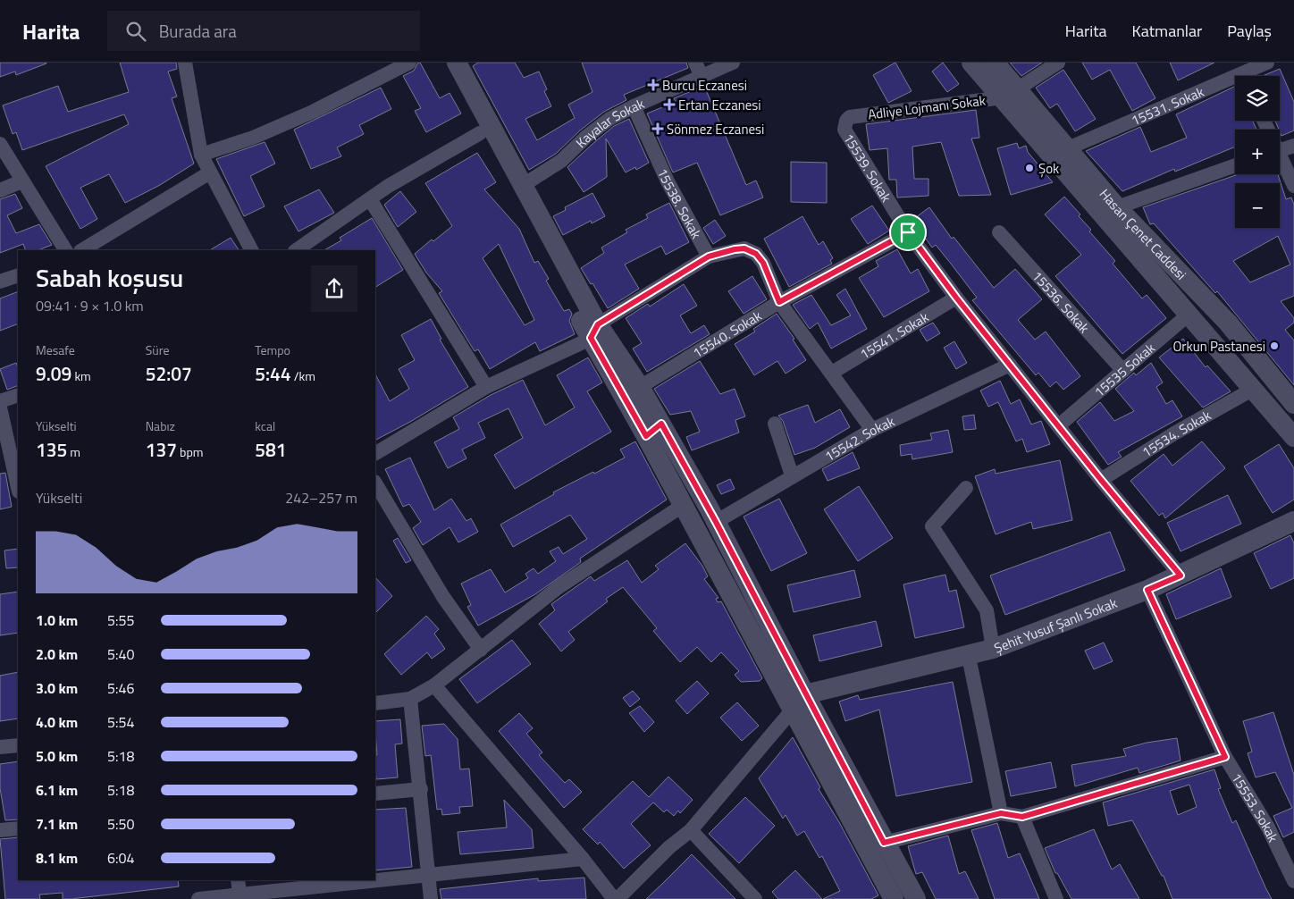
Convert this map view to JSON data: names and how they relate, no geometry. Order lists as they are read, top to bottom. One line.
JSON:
{"streets":{"main road":["Hasan Çenet Caddesi","Şehit Yusuf Şanlı Sokak"],"street":["15531. Sokak","Adliye Lojmanı Sokak","Kayalar Sokak","15539. Sokak","15538. Sokak","15536. Sokak","15540. Sokak","15541. Sokak","15535 Sokak","15534. Sokak","15542. Sokak","15553. Sokak"]},"crossings":[["15531. Sokak","Hasan Çenet Caddesi"],["Adliye Lojmanı Sokak","15539. Sokak"],["Adliye Lojmanı Sokak","Hasan Çenet Caddesi"],["Kayalar Sokak","15538. Sokak"],["15539. Sokak","15540. Sokak"],["15539. Sokak","15541. Sokak"],["15539. Sokak","15535 Sokak"],["15539. Sokak","15534. Sokak"],["15539. Sokak","15542. Sokak"],["15539. Sokak","Şehit Yusuf Şanlı Sokak"],["15536. Sokak","15535 Sokak"],["Şehit Yusuf Şanlı Sokak","15553. Sokak"]],"places":{"health":["Burcu Eczanesi","Ertan Eczanesi","Sönmez Eczanesi"],"other":["Şok","Orkun Pastanesi"]},"page":{"header":"Harita","search":"Burada ara","nav":["Harita","Katmanlar","Paylaş"],"map_buttons":["+","−"],"heading":["Sabah koşusu","09:41 · 9 × 1.0 km"],"stats":[["Mesafe","9.09 km"],["Süre","52:07"],["Tempo","5:44 /km"],["Yükselti","135 m"],["Nabız","137 bpm"],["kcal","581"]],"chart":["Yükselti","242–257 m"],"list":[{"name":"1.0 km","note":"5:55"},{"name":"2.0 km","note":"5:40"},{"name":"3.0 km","note":"5:46"},{"name":"4.0 km","note":"5:54"},{"name":"5.0 km","note":"5:18"},{"name":"6.1 km","note":"5:18"},{"name":"7.1 km","note":"5:50"},{"name":"8.1 km","note":"6:04"}]}}
